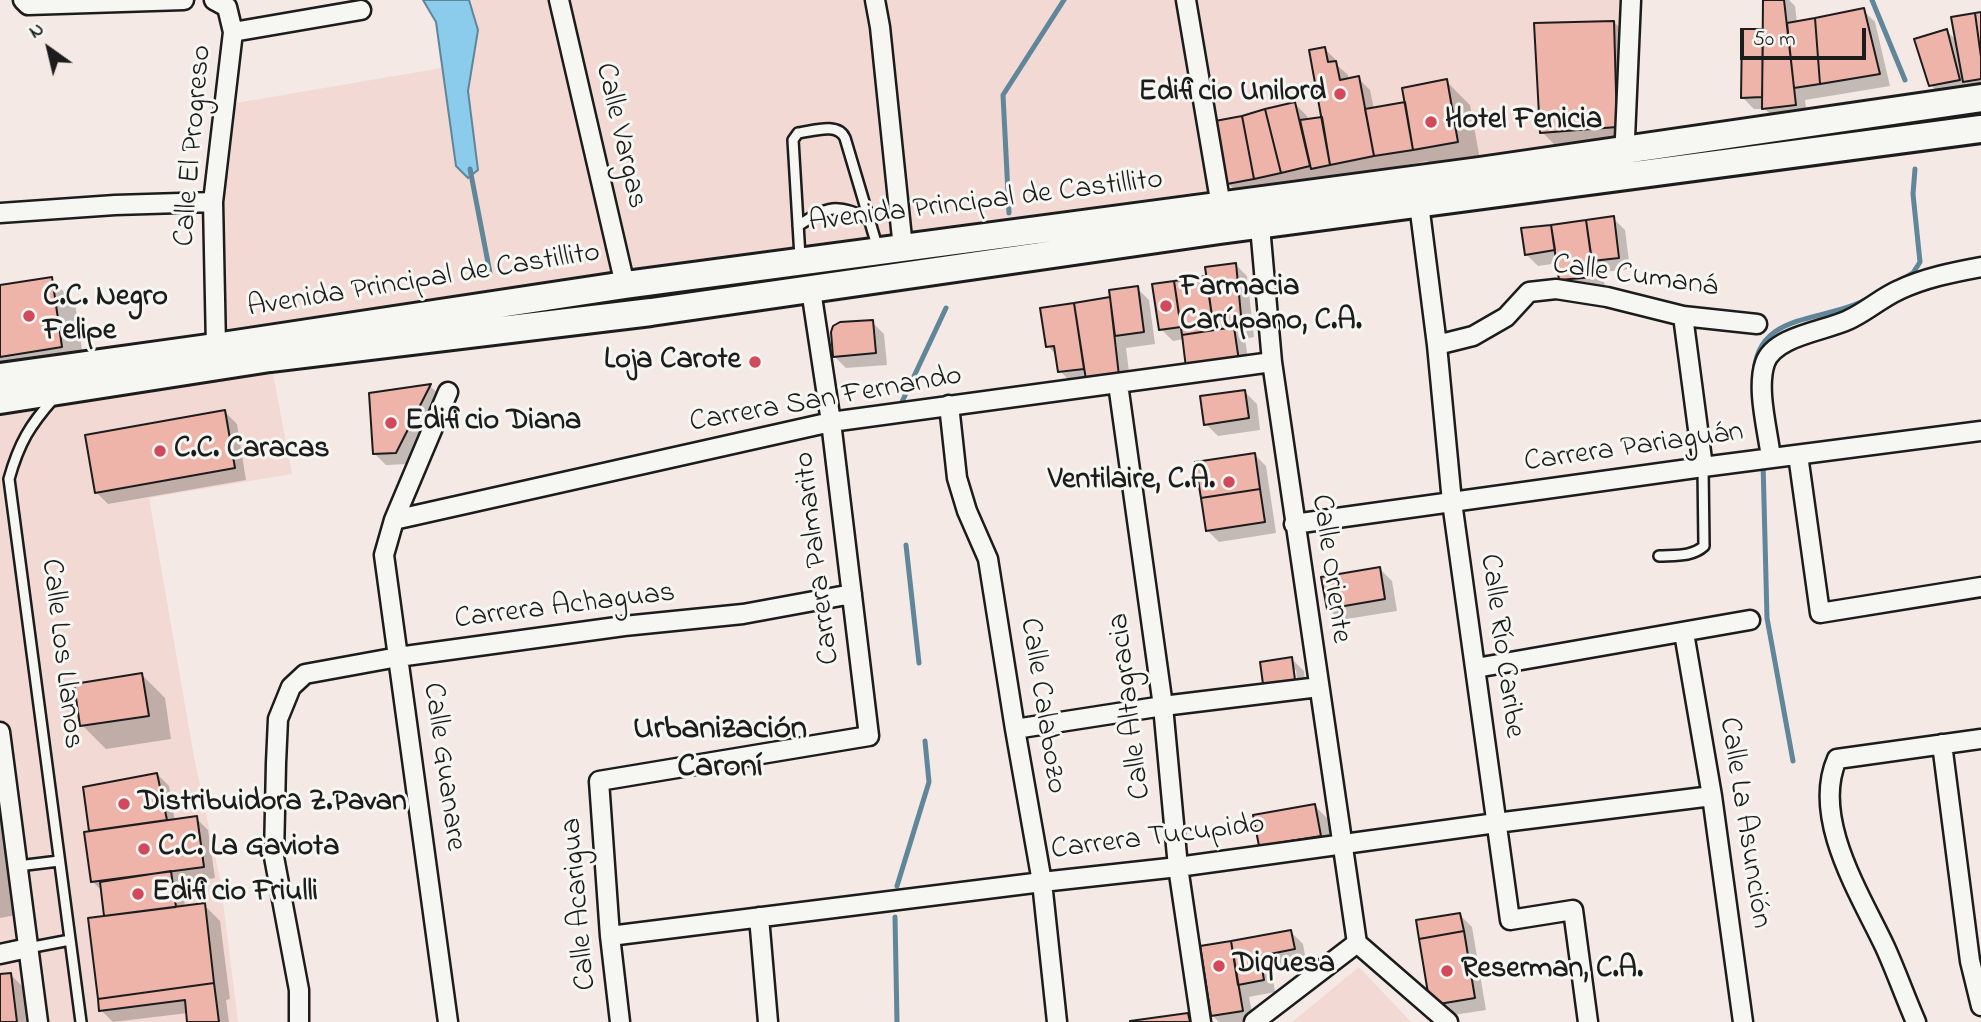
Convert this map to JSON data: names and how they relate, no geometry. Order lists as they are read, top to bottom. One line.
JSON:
{"streets":{"main road":["Avenida Principal de Castillito"],"street":["Calle Vargas","Calle El Progreso","Calle Cumaná","Carrera San Fernando","Carrera Pariaguán","Carrera Palmarito","Calle Oriente","Carrera Achaguas","Calle Río Caribe","Calle Calabozo","Calle Altagracia","Calle Guanare","Calle La Asunción","Carrera Tucupido","Calle Acarigua"],"lane":["Calle Los Llanos"]},"crossings":[["Calle Vargas","Avenida Principal de Castillito"],["Calle El Progreso","Avenida Principal de Castillito"],["Avenida Principal de Castillito","Carrera Palmarito"],["Avenida Principal de Castillito","Calle Oriente"],["Avenida Principal de Castillito","Calle Río Caribe"],["Avenida Principal de Castillito","Calle Los Llanos"],["Calle Cumaná","Calle Río Caribe"],["Carrera San Fernando","Carrera Palmarito"],["Carrera San Fernando","Calle Oriente"],["Carrera San Fernando","Calle Calabozo"],["Carrera San Fernando","Calle Altagracia"],["Carrera San Fernando","Calle Guanare"],["Carrera Pariaguán","Calle Oriente"],["Carrera Pariaguán","Calle Río Caribe"],["Carrera Palmarito","Carrera Achaguas"],["Carrera Palmarito","Calle Acarigua"],["Calle Oriente","Carrera Tucupido"],["Carrera Achaguas","Calle Guanare"],["Calle Río Caribe","Carrera Tucupido"],["Calle Calabozo","Carrera Tucupido"],["Calle Altagracia","Carrera Tucupido"],["Calle La Asunción","Carrera Tucupido"],["Carrera Tucupido","Calle Acarigua"]],"districts":["Urbanización Caroní"],"places":["Edificio Unilord","Hotel Fenicia","Farmacia Carúpano, C.A.","C.C. Negro Felipe","Loja Carote","Edificio Diana","C.C. Caracas","Ventilaire, C.A.","Distribuidora Z.Pavan","C.C. La Gaviota","Edificio Friulli","Diquesa","Reserman, C.A."],"scale_bar":"50 m","north":"top left"}
